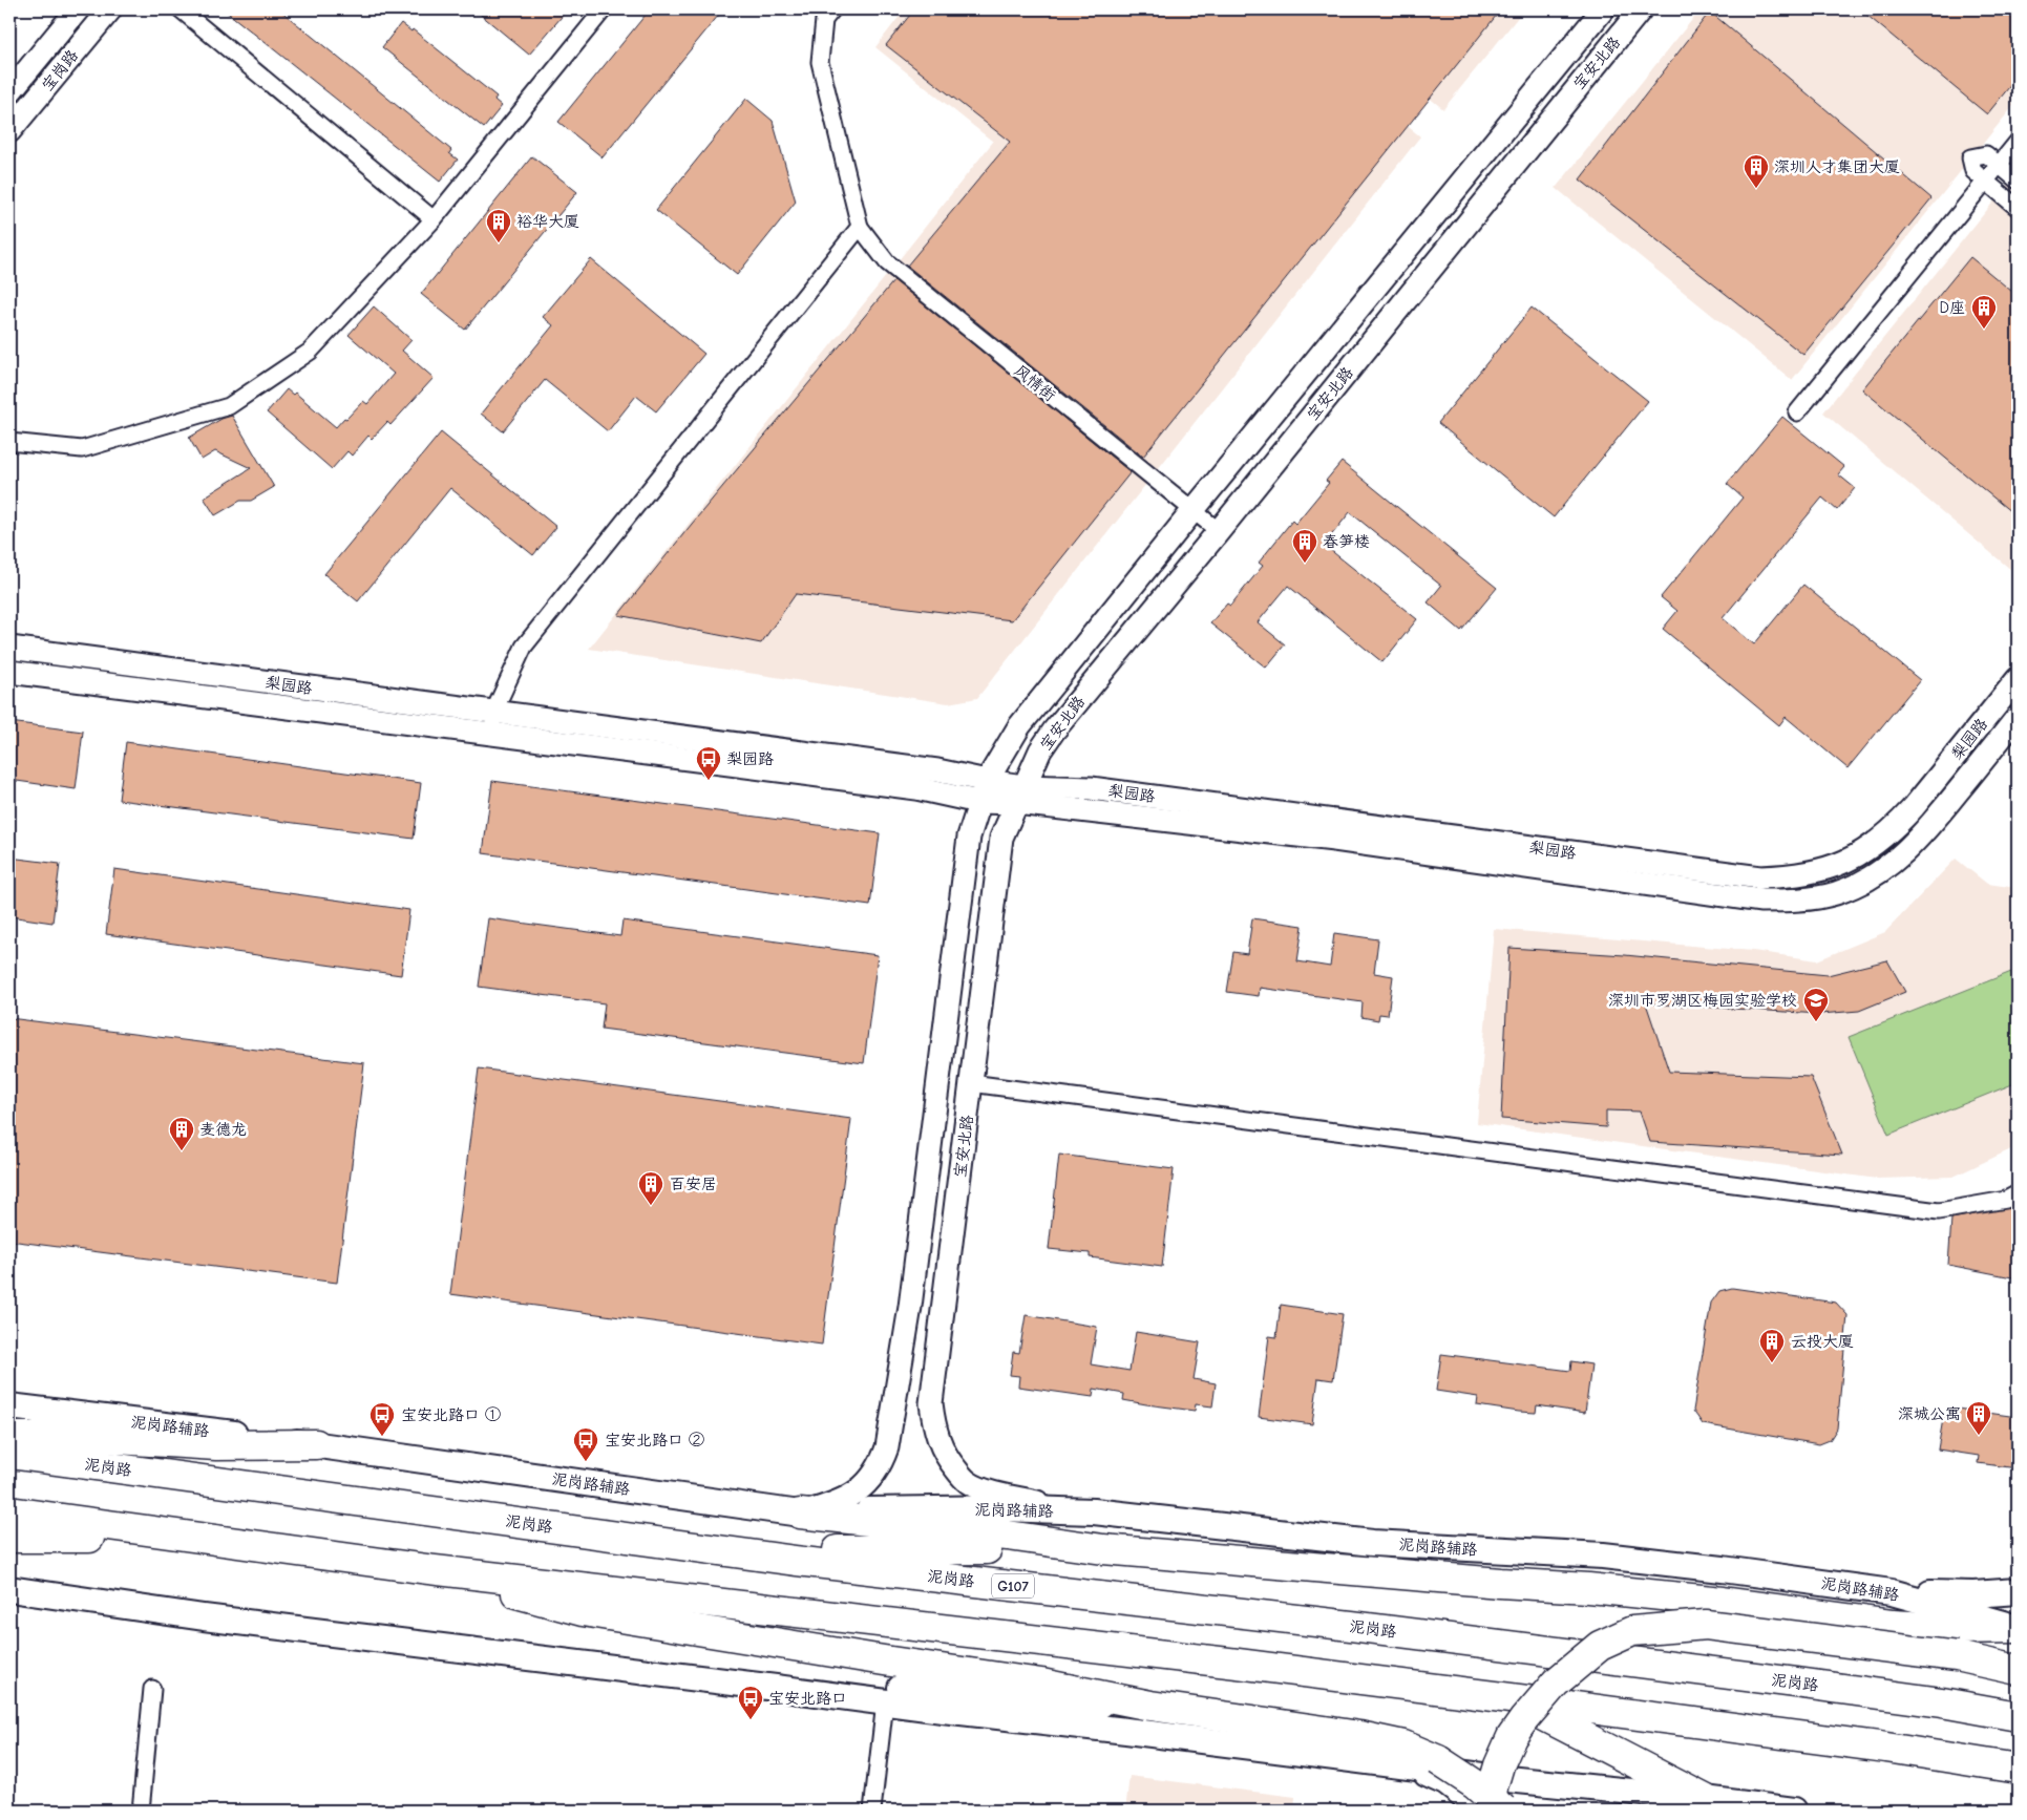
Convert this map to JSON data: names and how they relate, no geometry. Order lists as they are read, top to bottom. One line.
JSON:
{"streets":{"highway":["泥岗路","G107"],"main road":["泥岗路辅路"],"street":["宝安北路","宝岗路","风情街","梨园路"]},"crossings":[["宝安北路","风情街"],["宝安北路","梨园路"],["宝安北路","泥岗路辅路"]],"places":{"building":["深圳人才集团大厦","裕华大厦","D座","春笋楼","麦德龙","百安居","云投大厦","深城公寓"],"bus stop":["梨园路","宝安北路口 ①","宝安北路口 ②","宝安北路口"],"school or university":["深圳市罗湖区梅园实验学校"]}}
